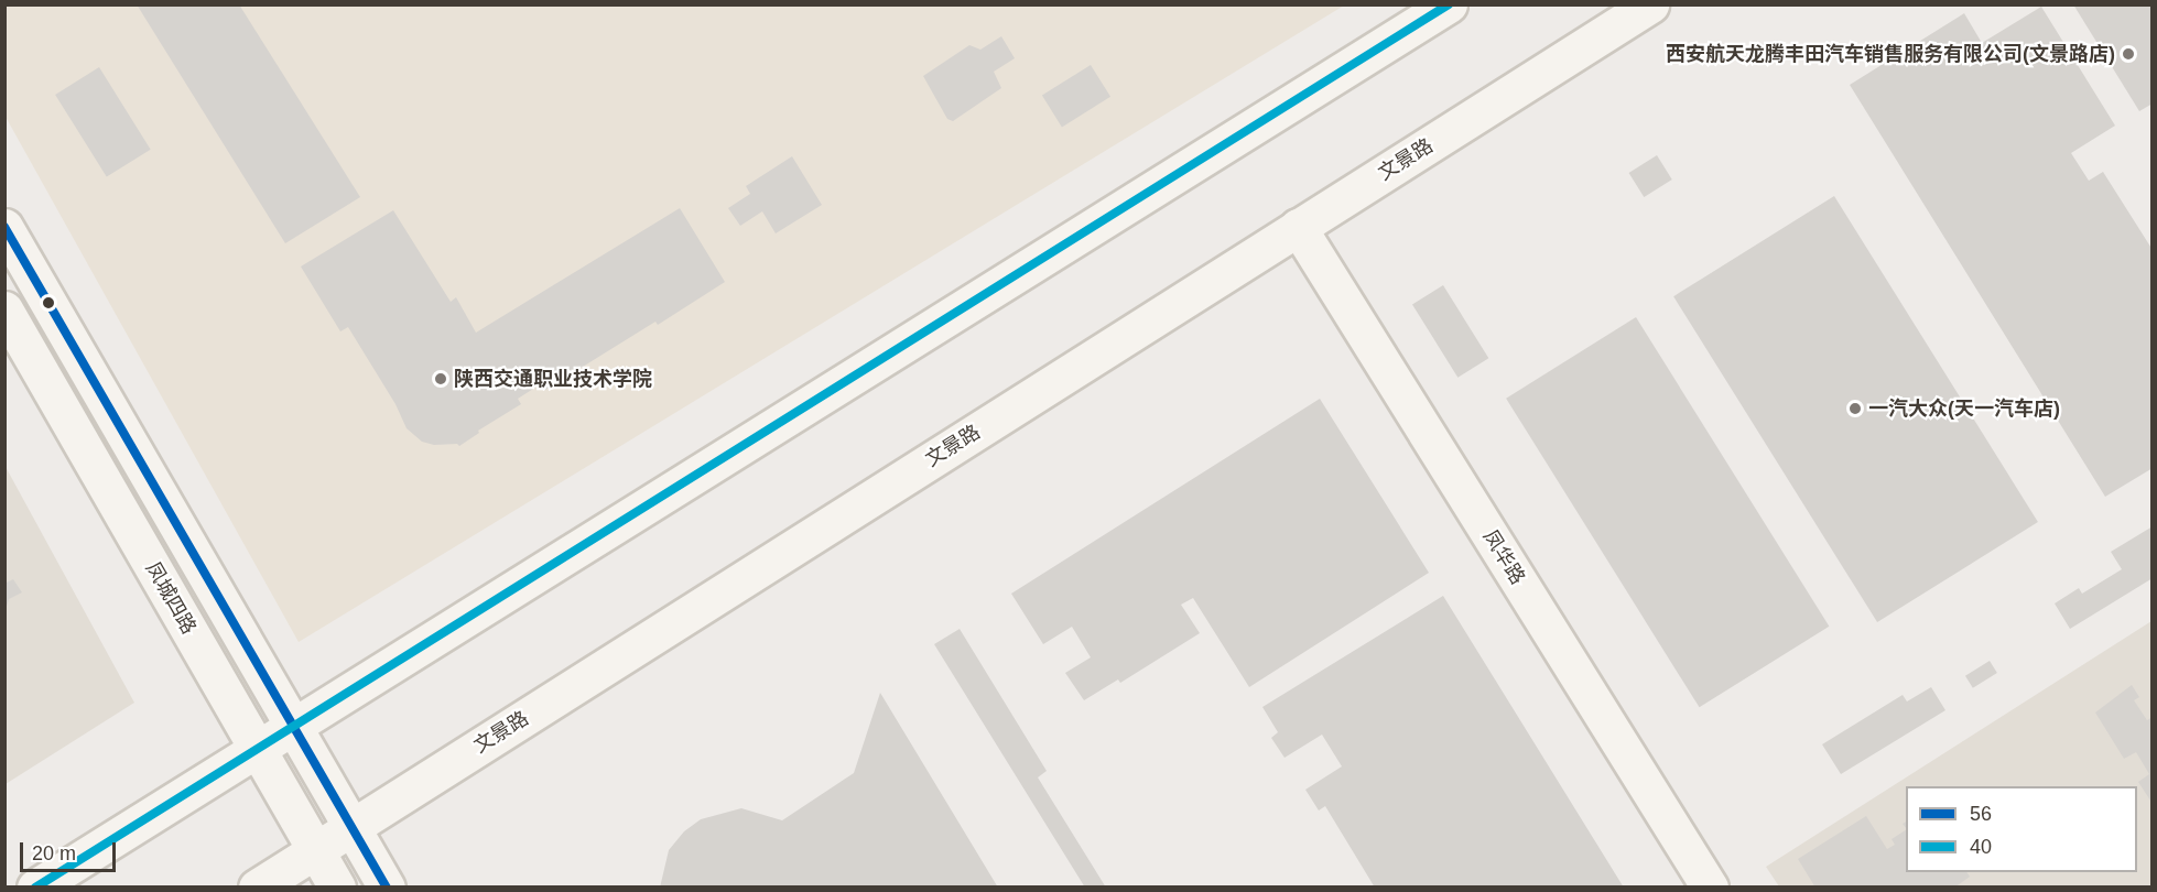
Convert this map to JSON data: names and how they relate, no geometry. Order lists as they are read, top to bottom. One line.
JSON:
{"streets":{"main road":["文景路","凤华路","凤城四路"]},"crossings":[["文景路","凤华路"],["文景路","凤城四路"]],"places":["西安航天龙腾丰田汽车销售服务有限公司(文景路店)","陕西交通职业技术学院","一汽大众(天一汽车店)"],"lines":["transit line 40","transit line 56"],"legend":["56","40"],"scale_bar":"20 m"}
